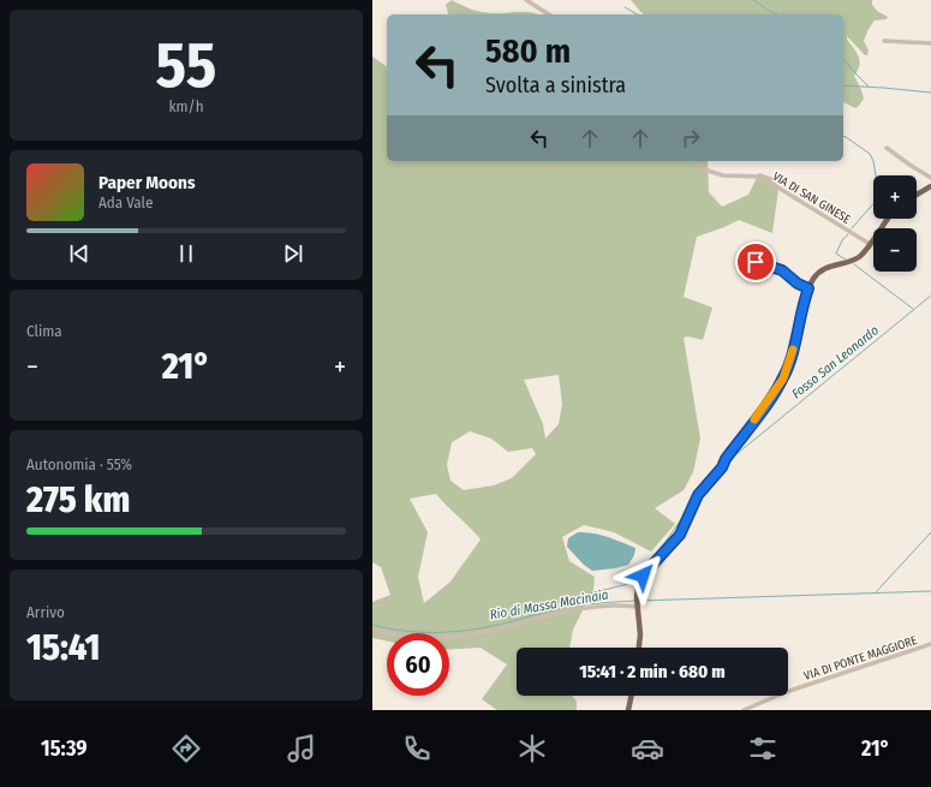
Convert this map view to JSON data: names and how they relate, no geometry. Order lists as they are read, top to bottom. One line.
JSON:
{"streets":{"street":["VIA DI SAN GINESE","VIA DI PONTE MAGGIORE"]},"water":["Fosso San Leonardo","Rio di Massa Macinaia"],"page":{"tile":[["55","km/h"],"Clima",["Autonomia · 55%","275 km"],["Arrivo","15:41"]],"turn":["580 m","Svolta a sinistra"],"song":["Paper Moons","Ada Vale"],"map_buttons":["+","−"],"heat":["−","21°","+"],"limit":"60","trip":"15:41 · 2 min · 680 m","tabs":["15:39","21°"]}}
